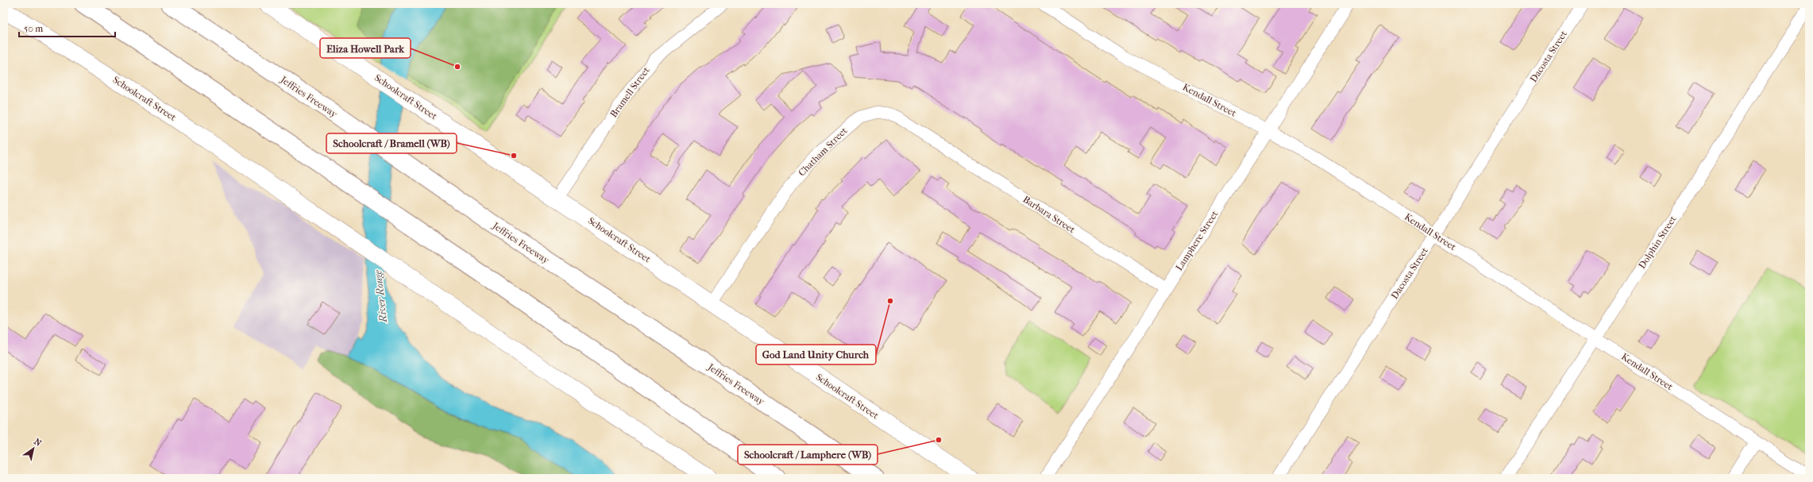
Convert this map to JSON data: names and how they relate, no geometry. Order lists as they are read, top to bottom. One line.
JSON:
{"streets":{"highway":["Jeffries Freeway"],"main road":["Schoolcraft Street"],"street":["Dacosta Street","Bramell Street","Kendall Street","Chatham Street","Barbara Street","Lamphere Street","Dolphin Street"]},"crossings":[["Dacosta Street","Kendall Street"],["Bramell Street","Schoolcraft Street"],["Schoolcraft Street","Chatham Street"],["Kendall Street","Lamphere Street"],["Kendall Street","Dolphin Street"],["Chatham Street","Barbara Street"],["Barbara Street","Lamphere Street"]],"water":["River Rouge"],"places":["Eliza Howell Park","Schoolcraft / Bramell (WB)","God Land Unity Church","Schoolcraft / Lamphere (WB)"],"scale_bar":"50 m","north":"top right"}
